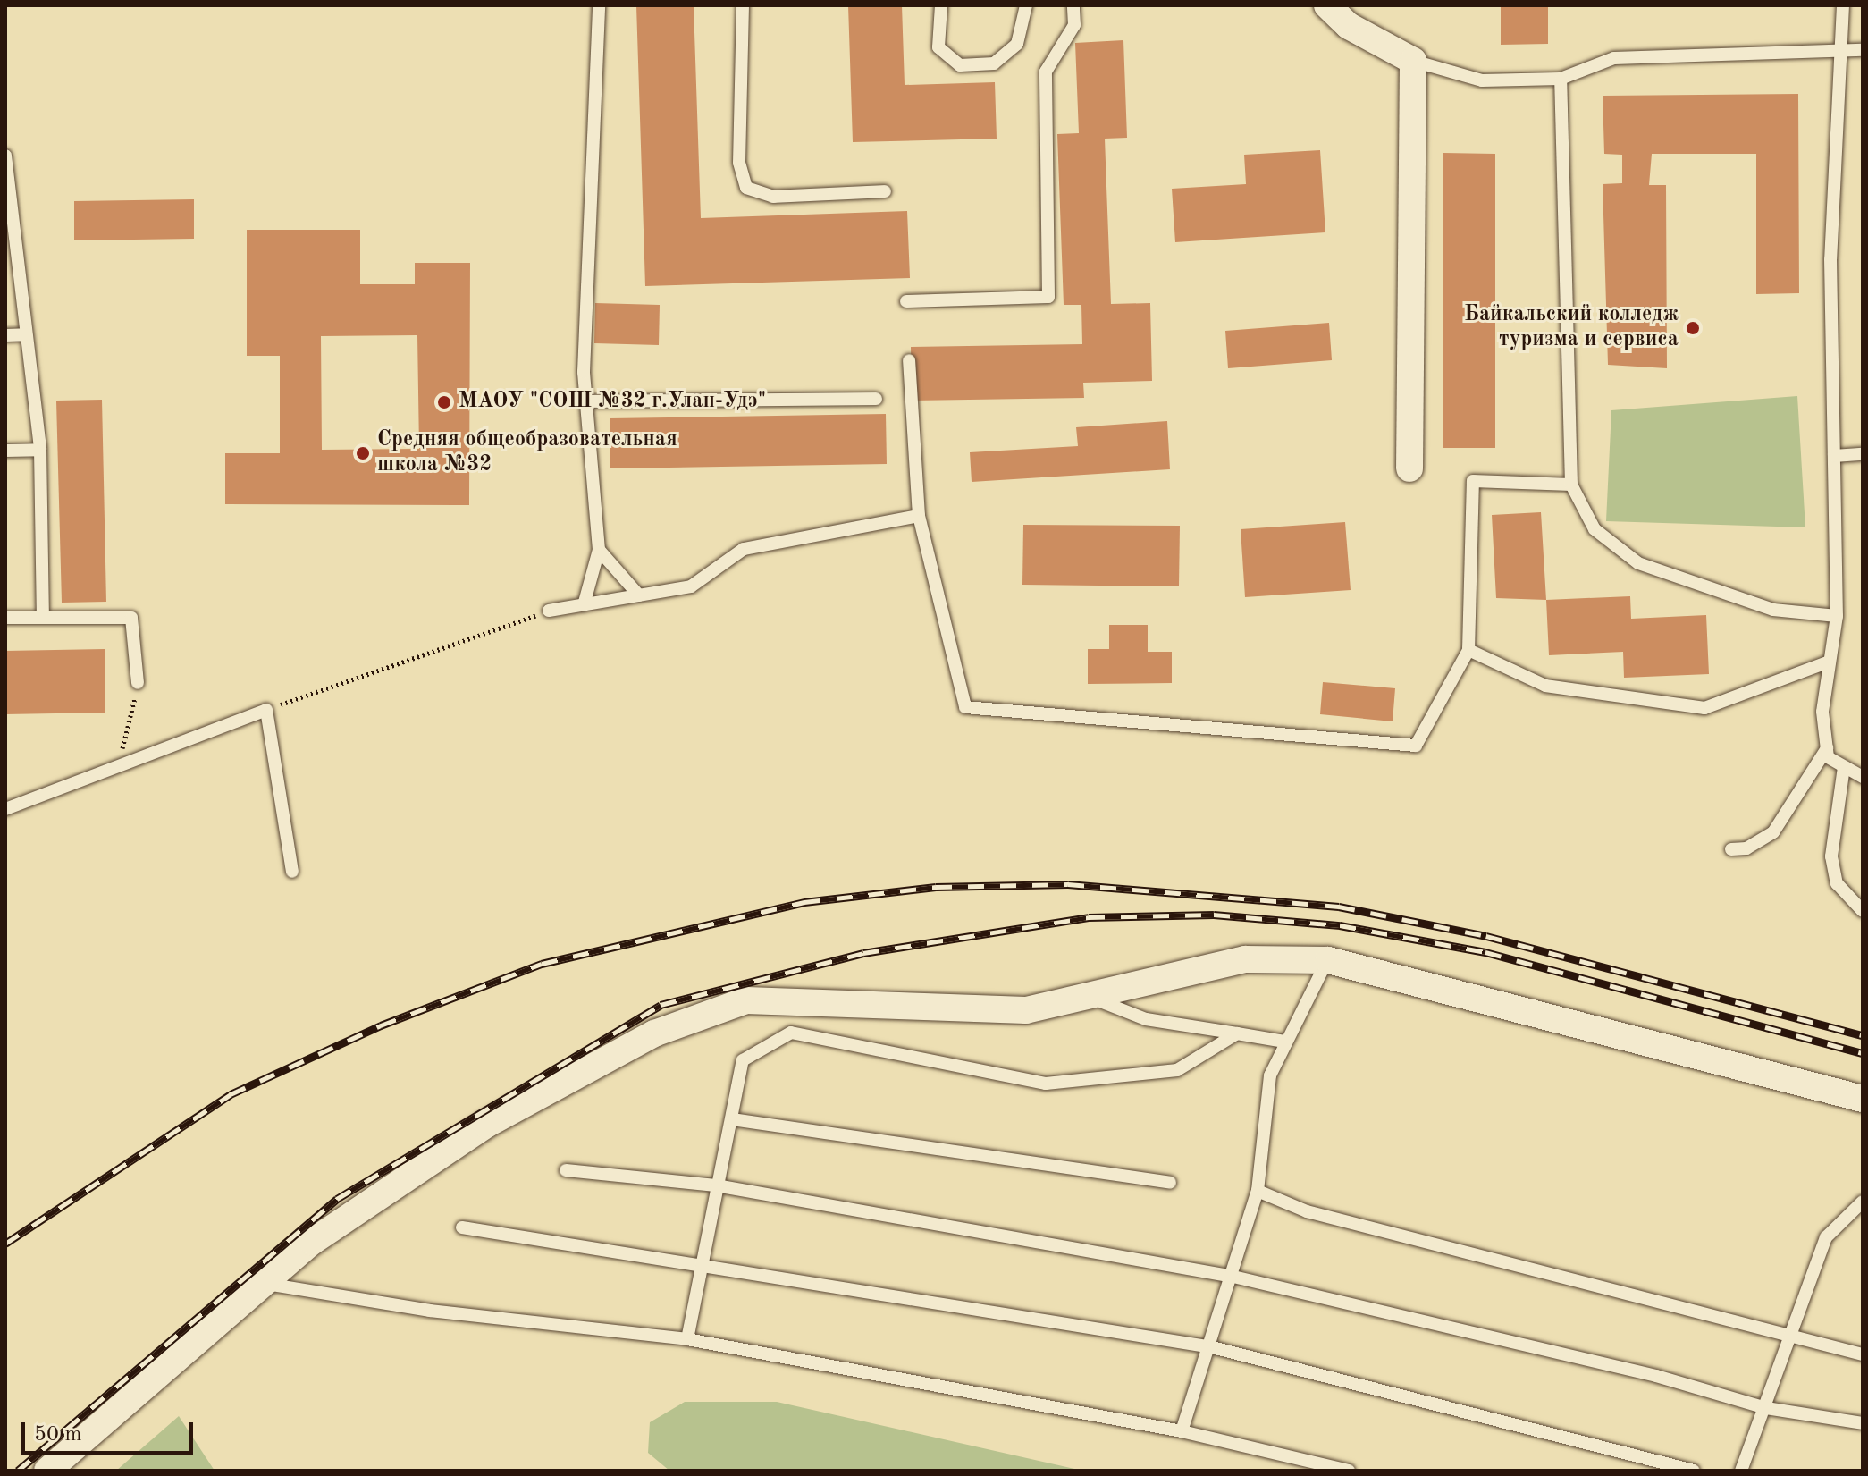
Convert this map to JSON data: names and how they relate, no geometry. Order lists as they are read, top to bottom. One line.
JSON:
{"places":["Байкальский колледж туризма и сервиса","МАОУ \"СОШ №32 г.Улан-Удэ\"","Средняя общеобразовательная школа №32"],"scale_bar":"50 m"}
